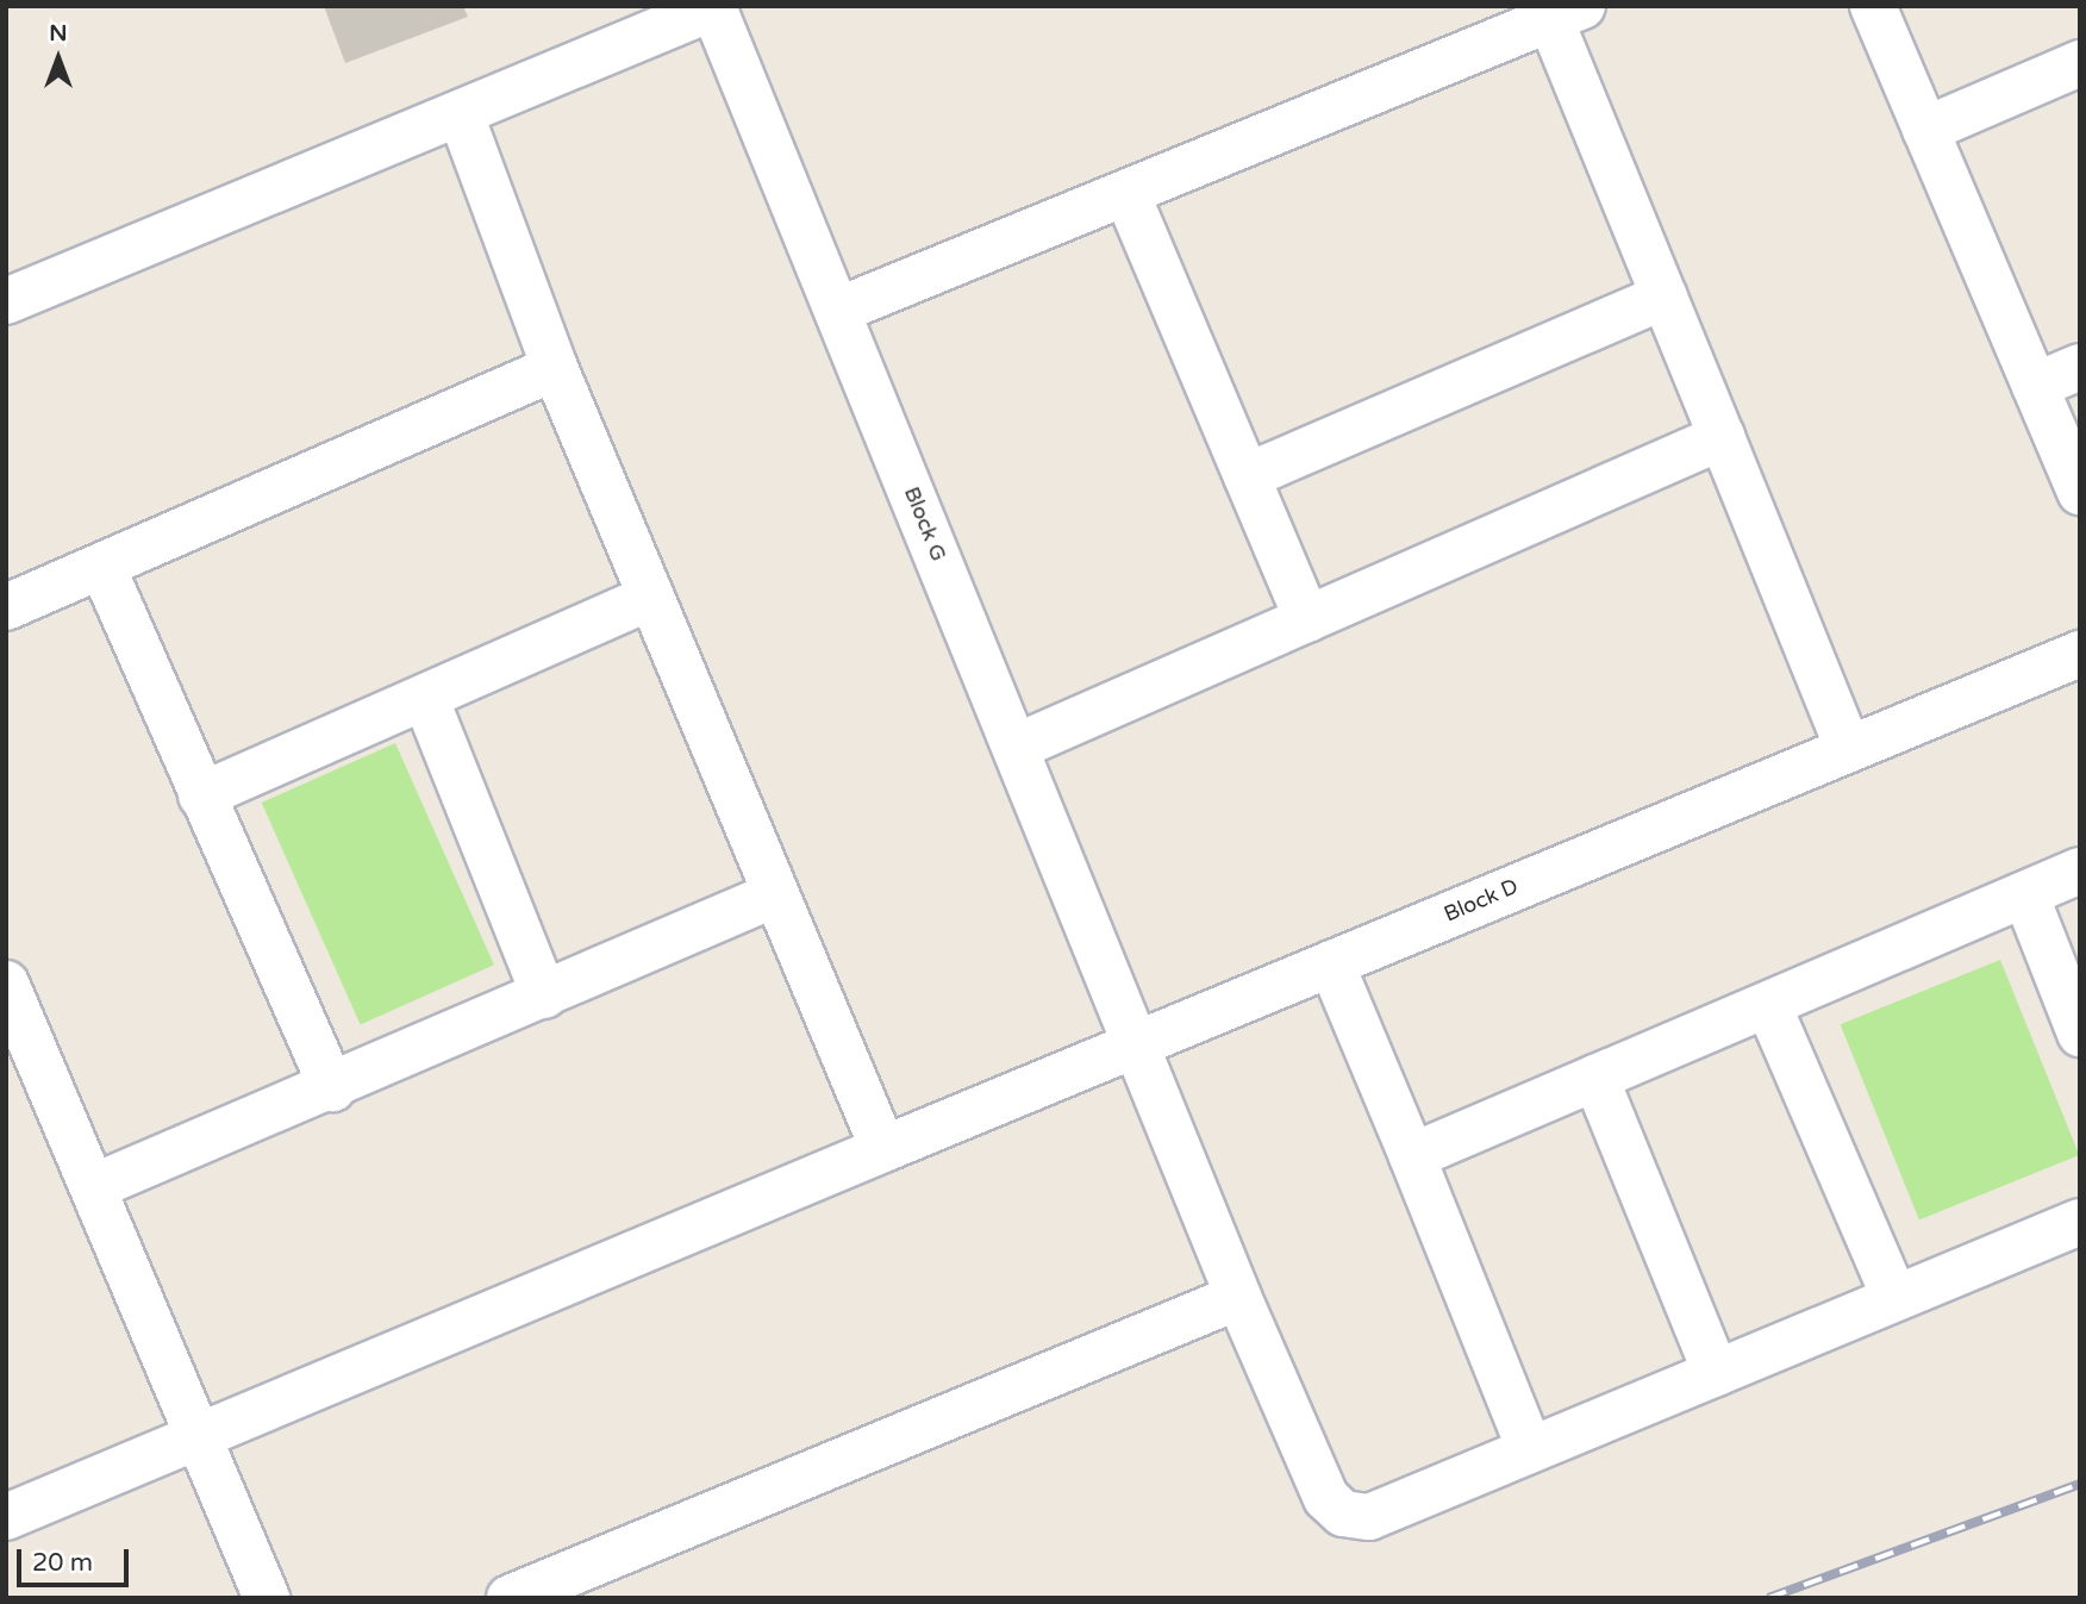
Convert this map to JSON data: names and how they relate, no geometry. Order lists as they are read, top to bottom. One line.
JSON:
{"streets":{"street":["Block G","Block D"]},"crossings":[["Block G","Block D"]],"scale_bar":"20 m","north":"top"}
